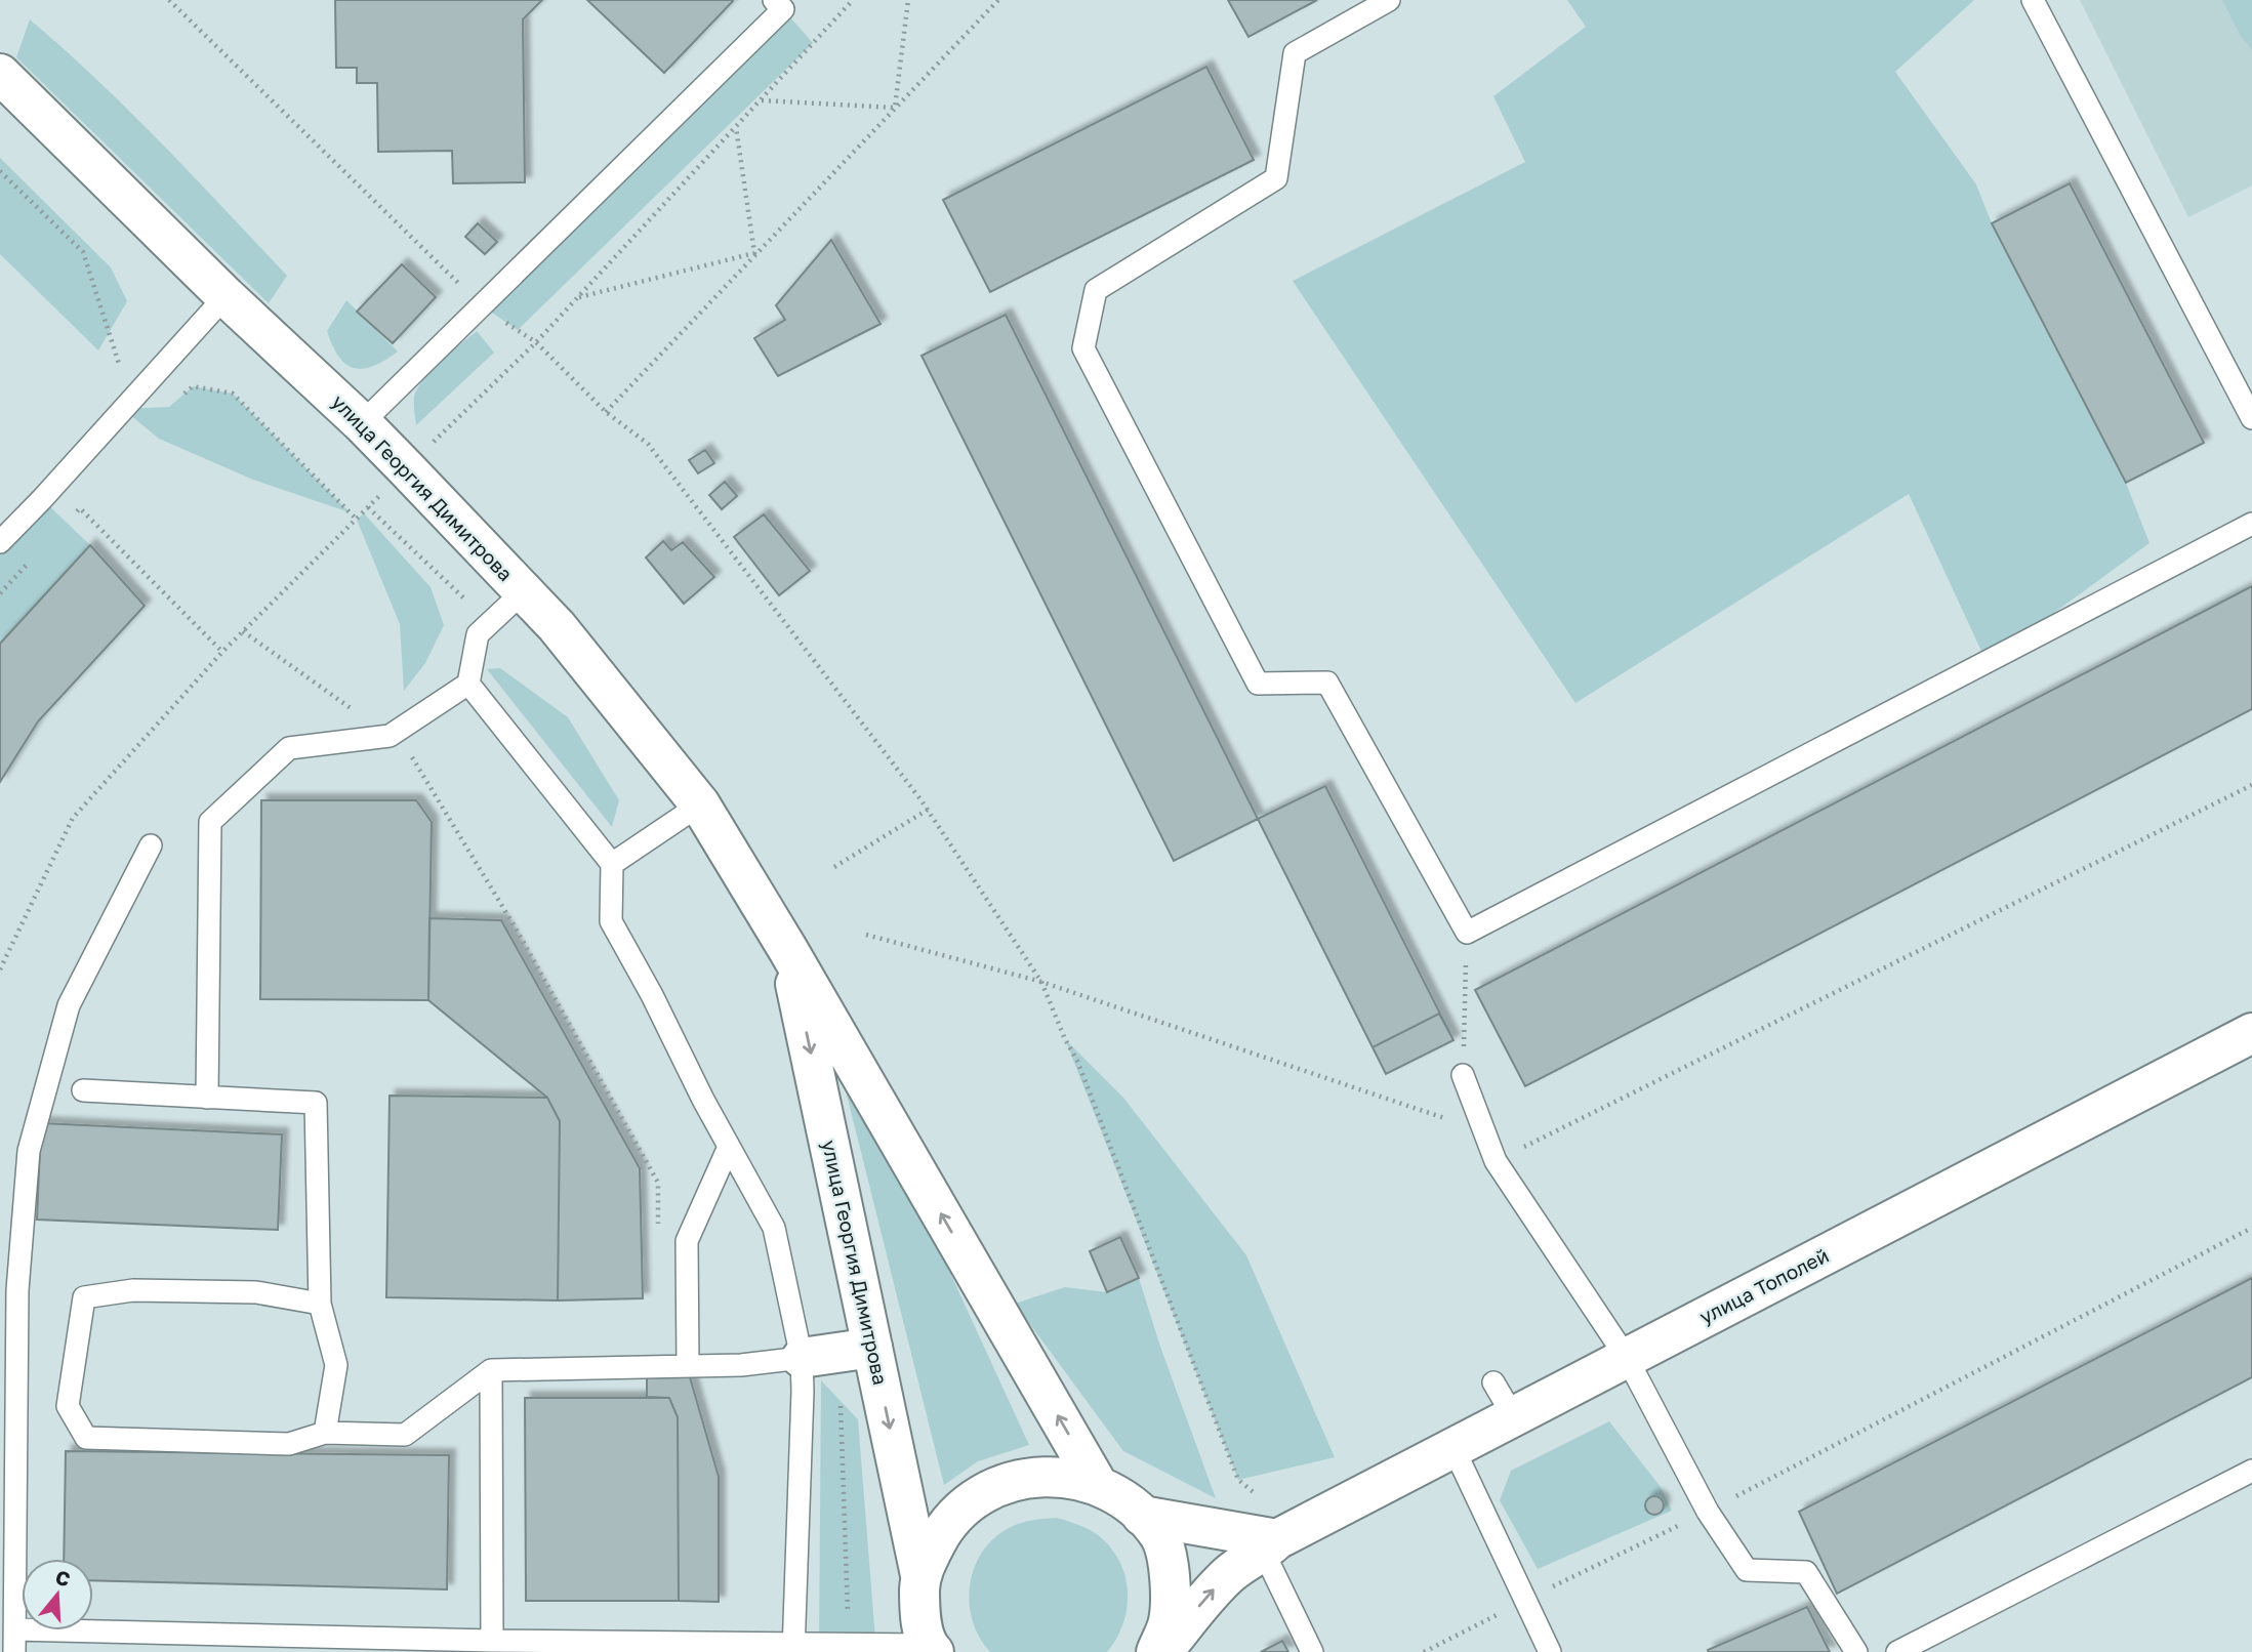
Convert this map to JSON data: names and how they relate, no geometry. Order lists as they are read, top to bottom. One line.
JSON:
{"streets":{"main road":["улица Георгия Димитрова","улица Тополей"]},"north":"top"}
